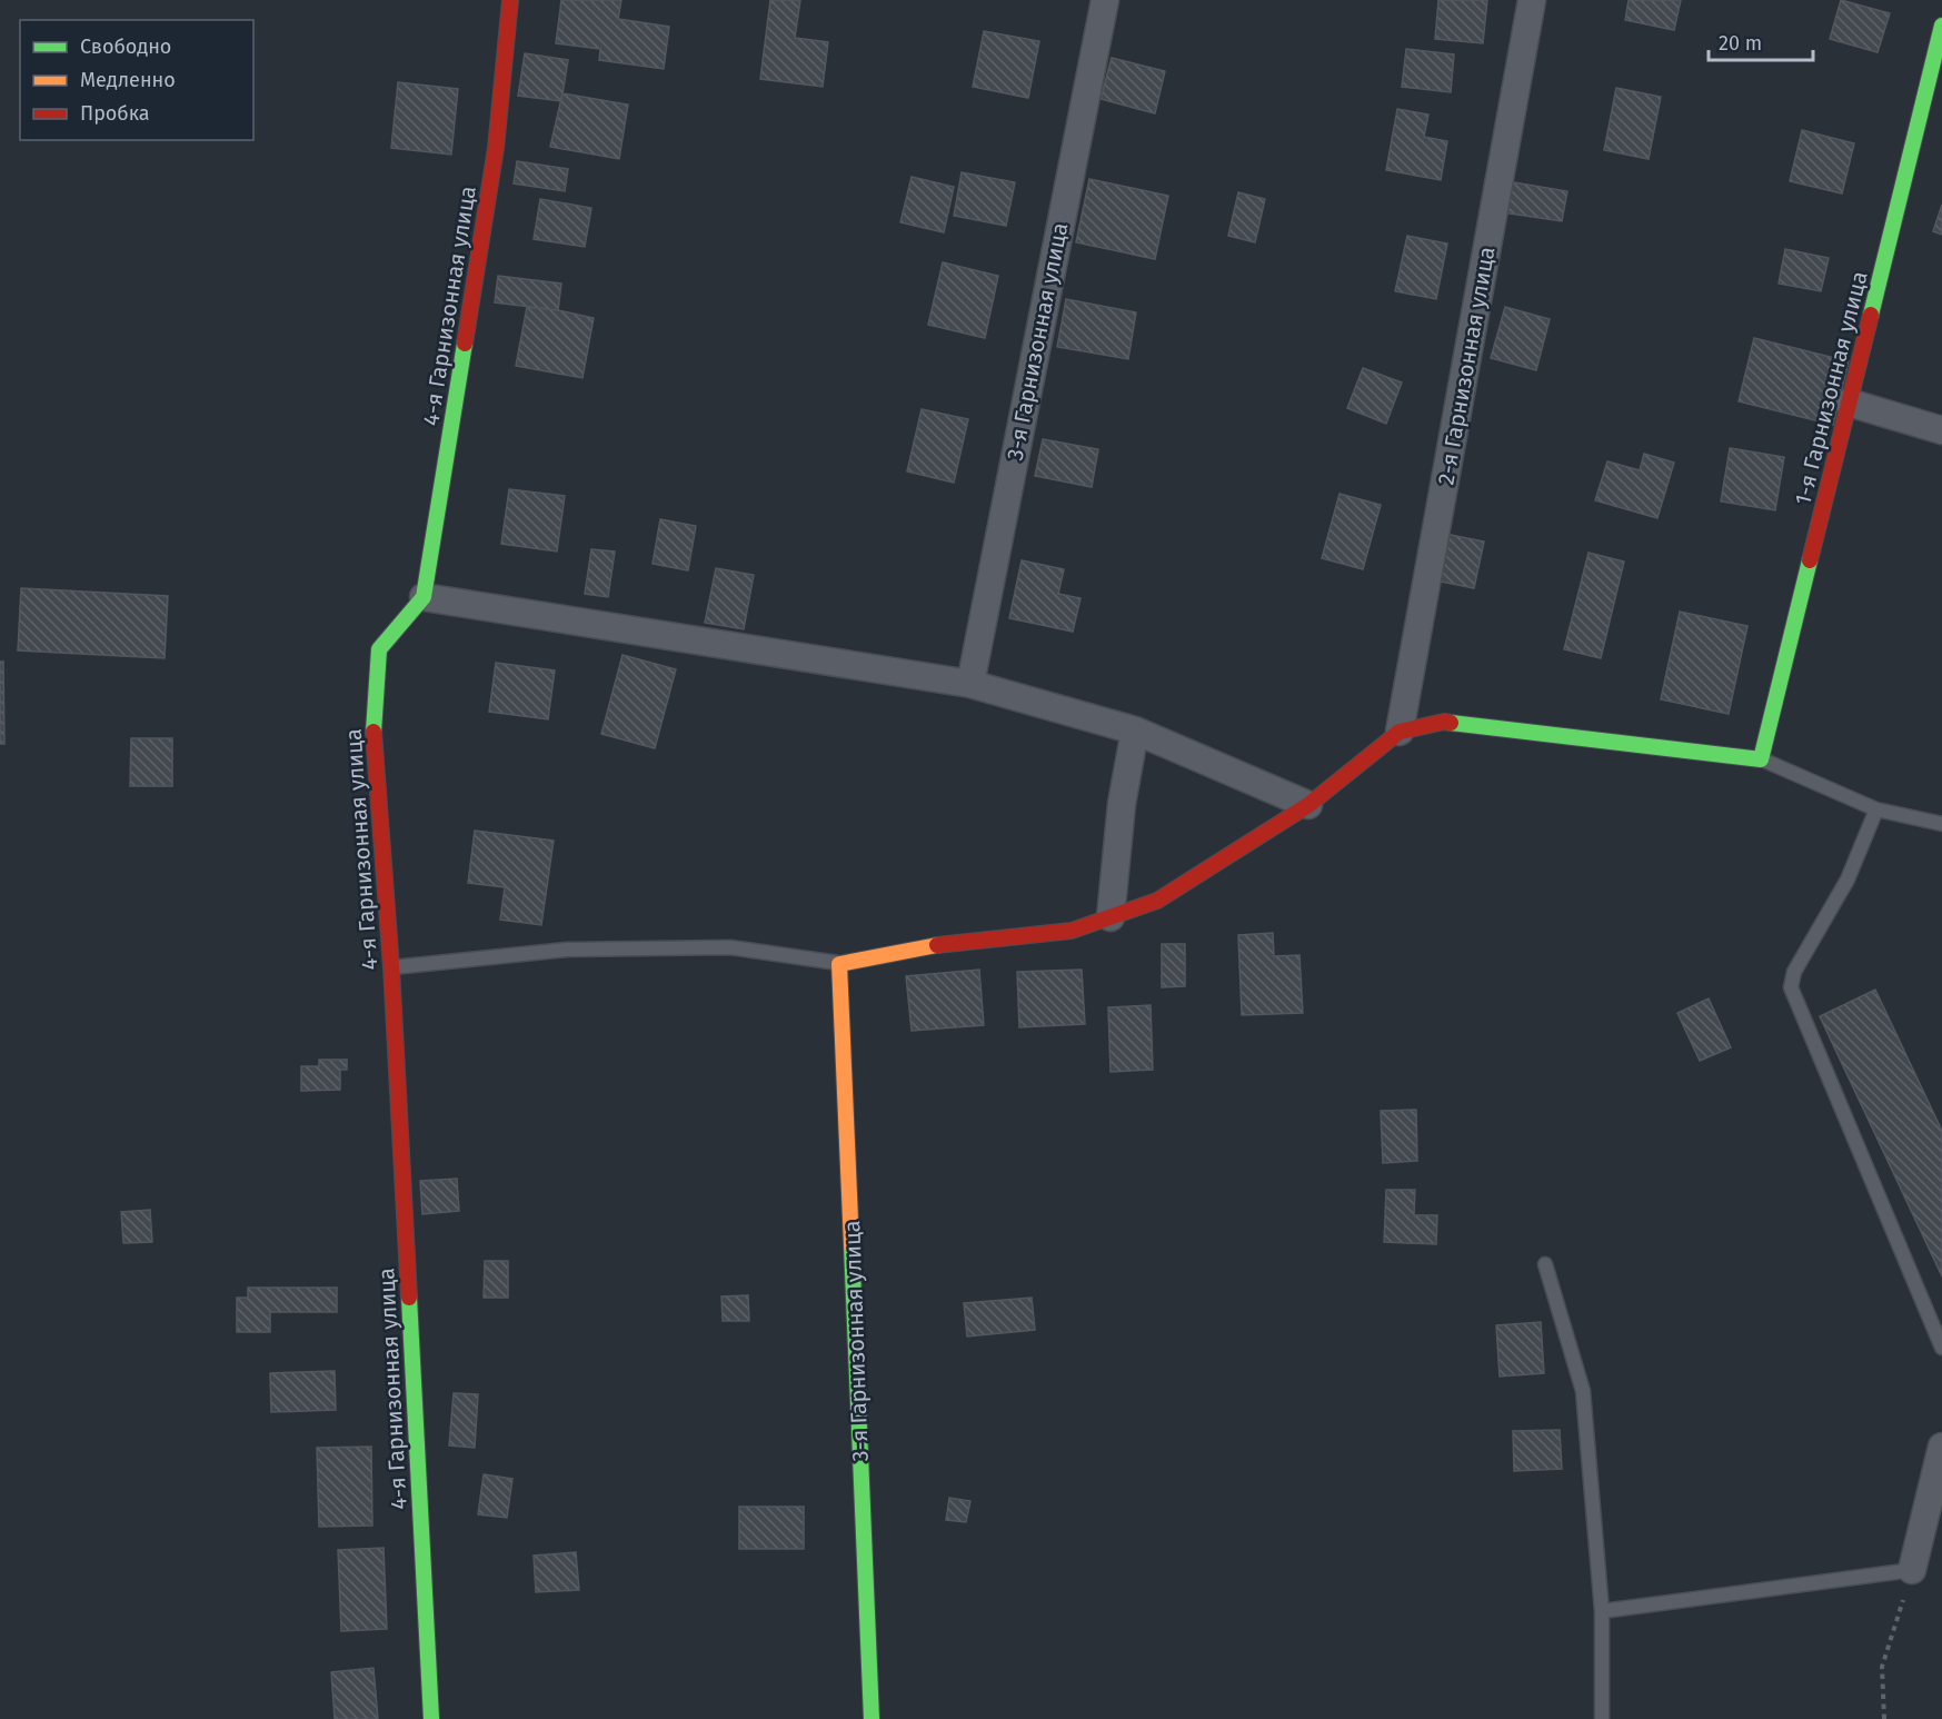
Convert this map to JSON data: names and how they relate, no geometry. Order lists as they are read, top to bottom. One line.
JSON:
{"streets":{"street":["4-я Гарнизонная улица","3-я Гарнизонная улица","2-я Гарнизонная улица","1-я Гарнизонная улица"]},"legend":["Свободно","Медленно","Пробка"],"scale_bar":"20 m"}
